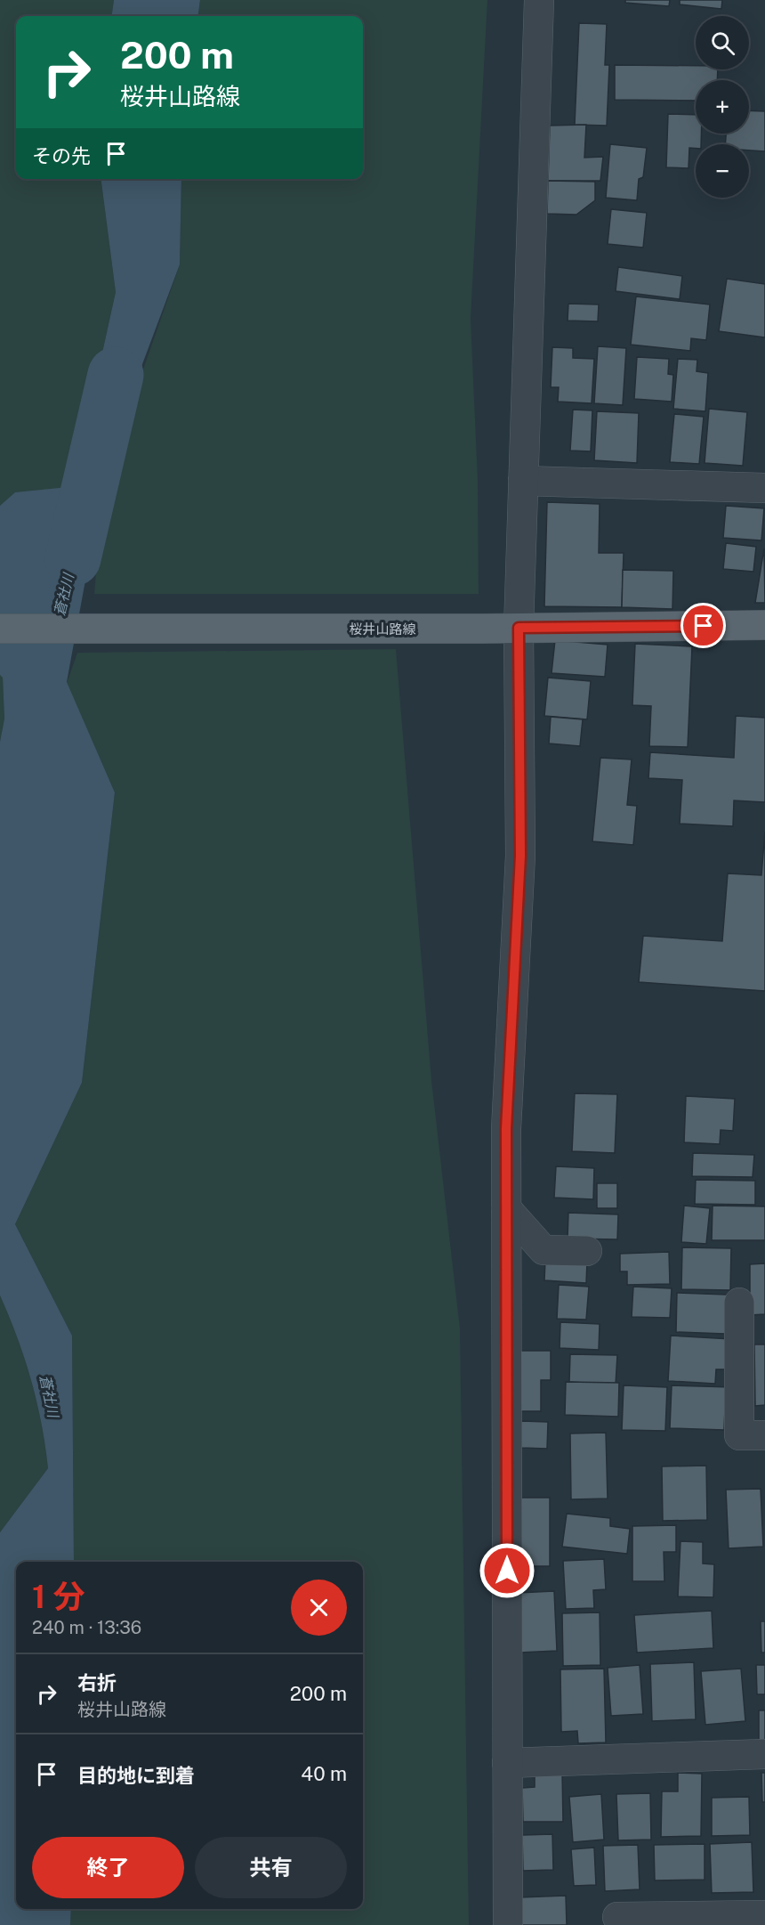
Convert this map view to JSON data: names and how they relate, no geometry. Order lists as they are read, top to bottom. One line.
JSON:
{"streets":{"main road":["桜井山路線"]},"water":["蒼社川"],"page":{"map_buttons":["+","−"],"turn":["200 m","桜井山路線"],"then":"その先","heading":["1 分","240 m · 13:36"],"list":[{"name":"右折","note":"桜井山路線","value":"200 m"},{"name":"目的地に到着","value":"40 m"}],"buttons":["終了","共有"]}}
